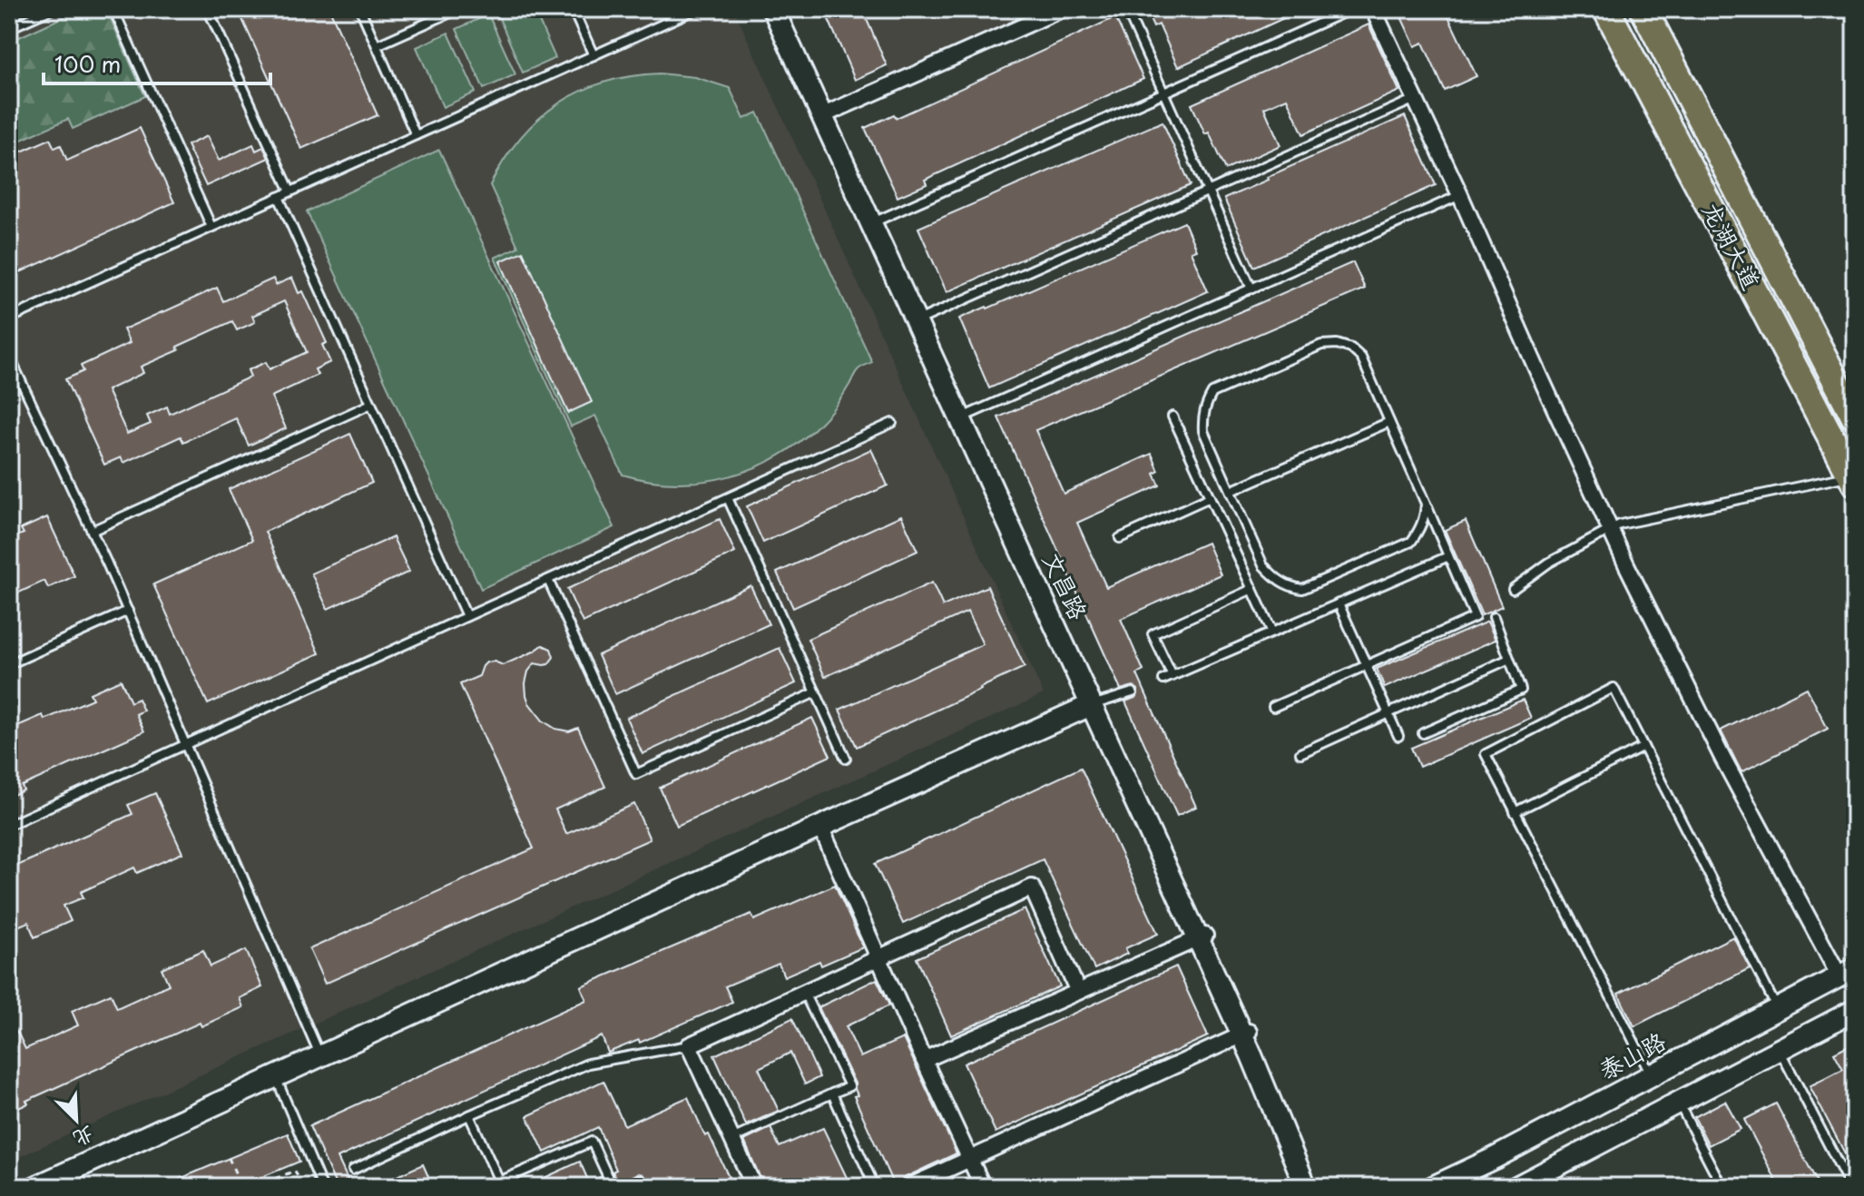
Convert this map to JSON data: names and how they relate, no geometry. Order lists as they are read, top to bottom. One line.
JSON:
{"streets":{"highway":["龙湖大道"],"street":["文昌路","泰山路"]},"scale_bar":"100 m","north":"bottom right"}
